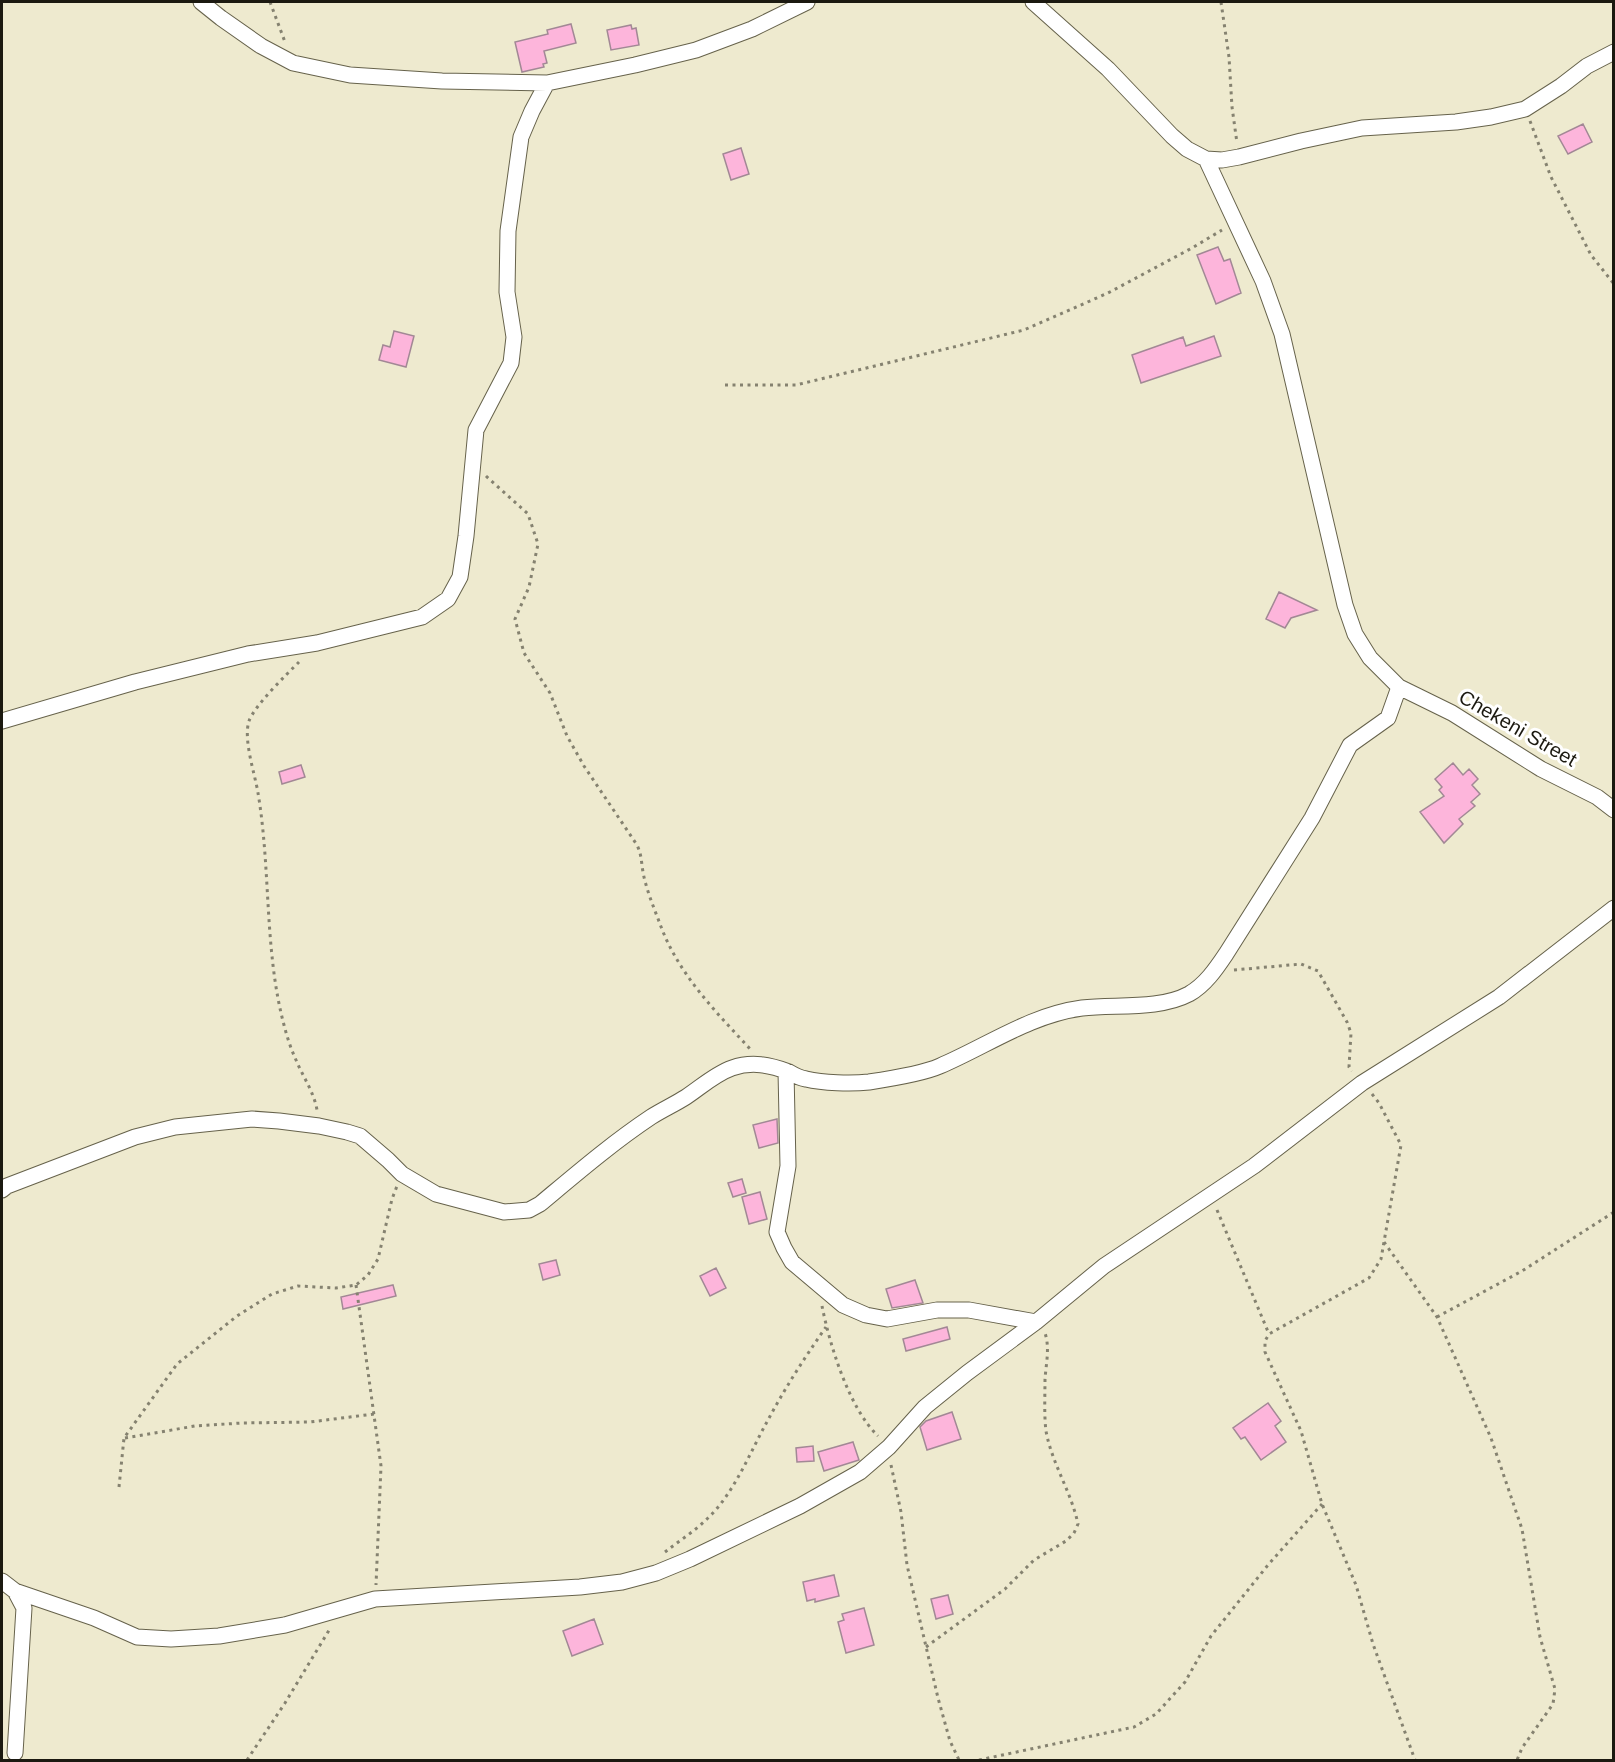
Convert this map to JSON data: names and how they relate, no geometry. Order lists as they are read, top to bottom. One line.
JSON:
{"streets":{"street":["Chekeni Street"]}}
